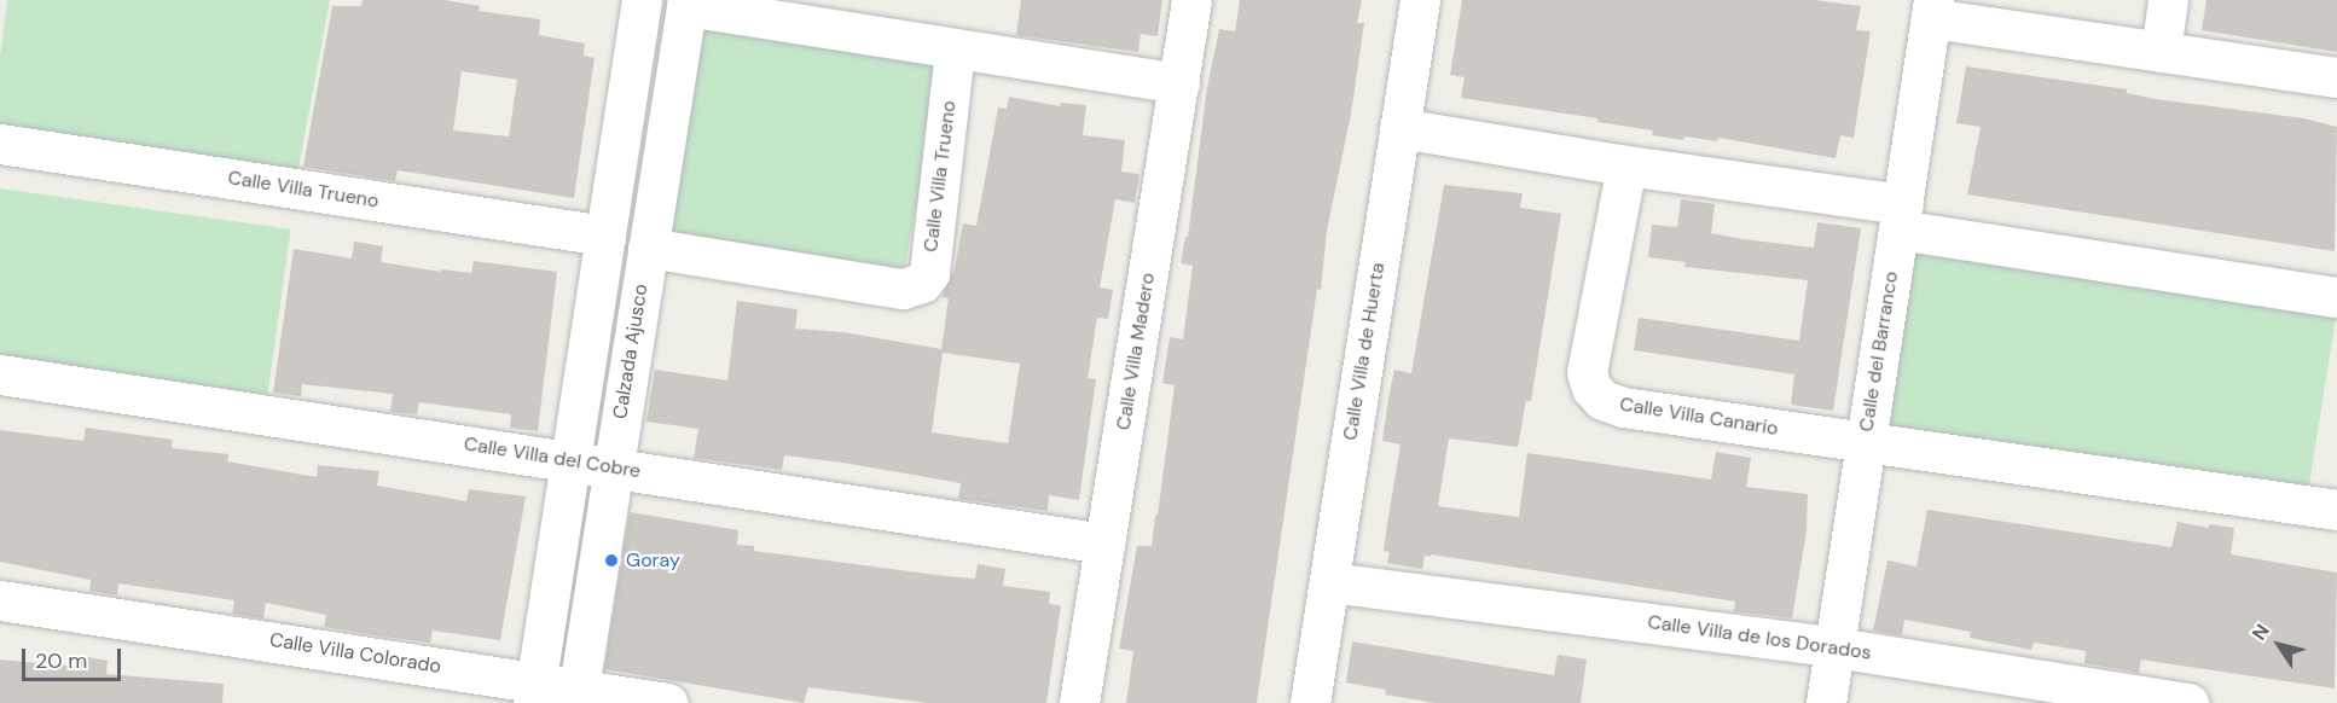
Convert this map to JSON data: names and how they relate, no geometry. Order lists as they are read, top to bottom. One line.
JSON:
{"streets":{"street":["Calle Villa Trueno","Calzada Ajusco","Calle Villa Madero","Calle Villa de Huerta","Calle del Barranco","Calle Villa Canario","Calle Villa del Cobre","Calle Villa de los Dorados","Calle Villa Colorado"]},"crossings":[["Calle Villa Trueno","Calzada Ajusco"],["Calzada Ajusco","Calle Villa del Cobre"],["Calzada Ajusco","Calle Villa Colorado"],["Calle Villa Madero","Calle Villa del Cobre"],["Calle Villa de Huerta","Calle Villa de los Dorados"],["Calle del Barranco","Calle Villa Canario"],["Calle del Barranco","Calle Villa de los Dorados"]],"places":["Goray"],"scale_bar":"20 m","north":"top left"}
